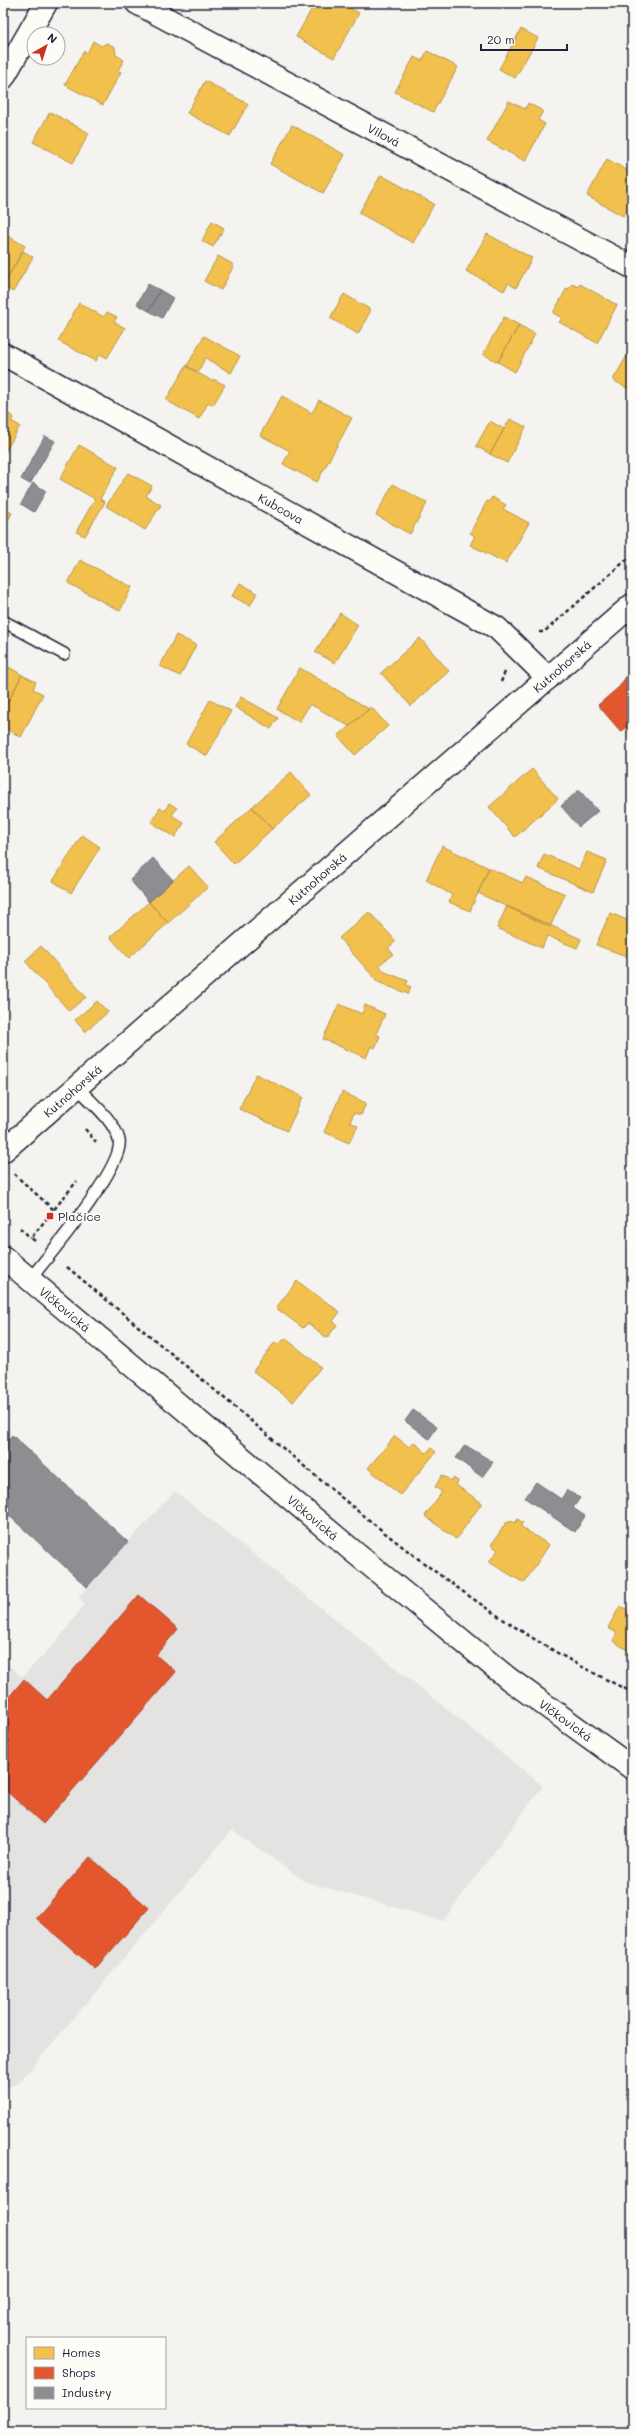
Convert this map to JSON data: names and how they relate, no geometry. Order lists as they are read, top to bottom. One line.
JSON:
{"streets":{"street":["Vilová","Kubcova","Kutnohorská","Vlčkovická"]},"crossings":[["Kubcova","Kutnohorská"]],"places":{"transit":["Plačice"]},"legend":["Homes","Shops","Industry"],"scale_bar":"20 m","north":"top right"}
